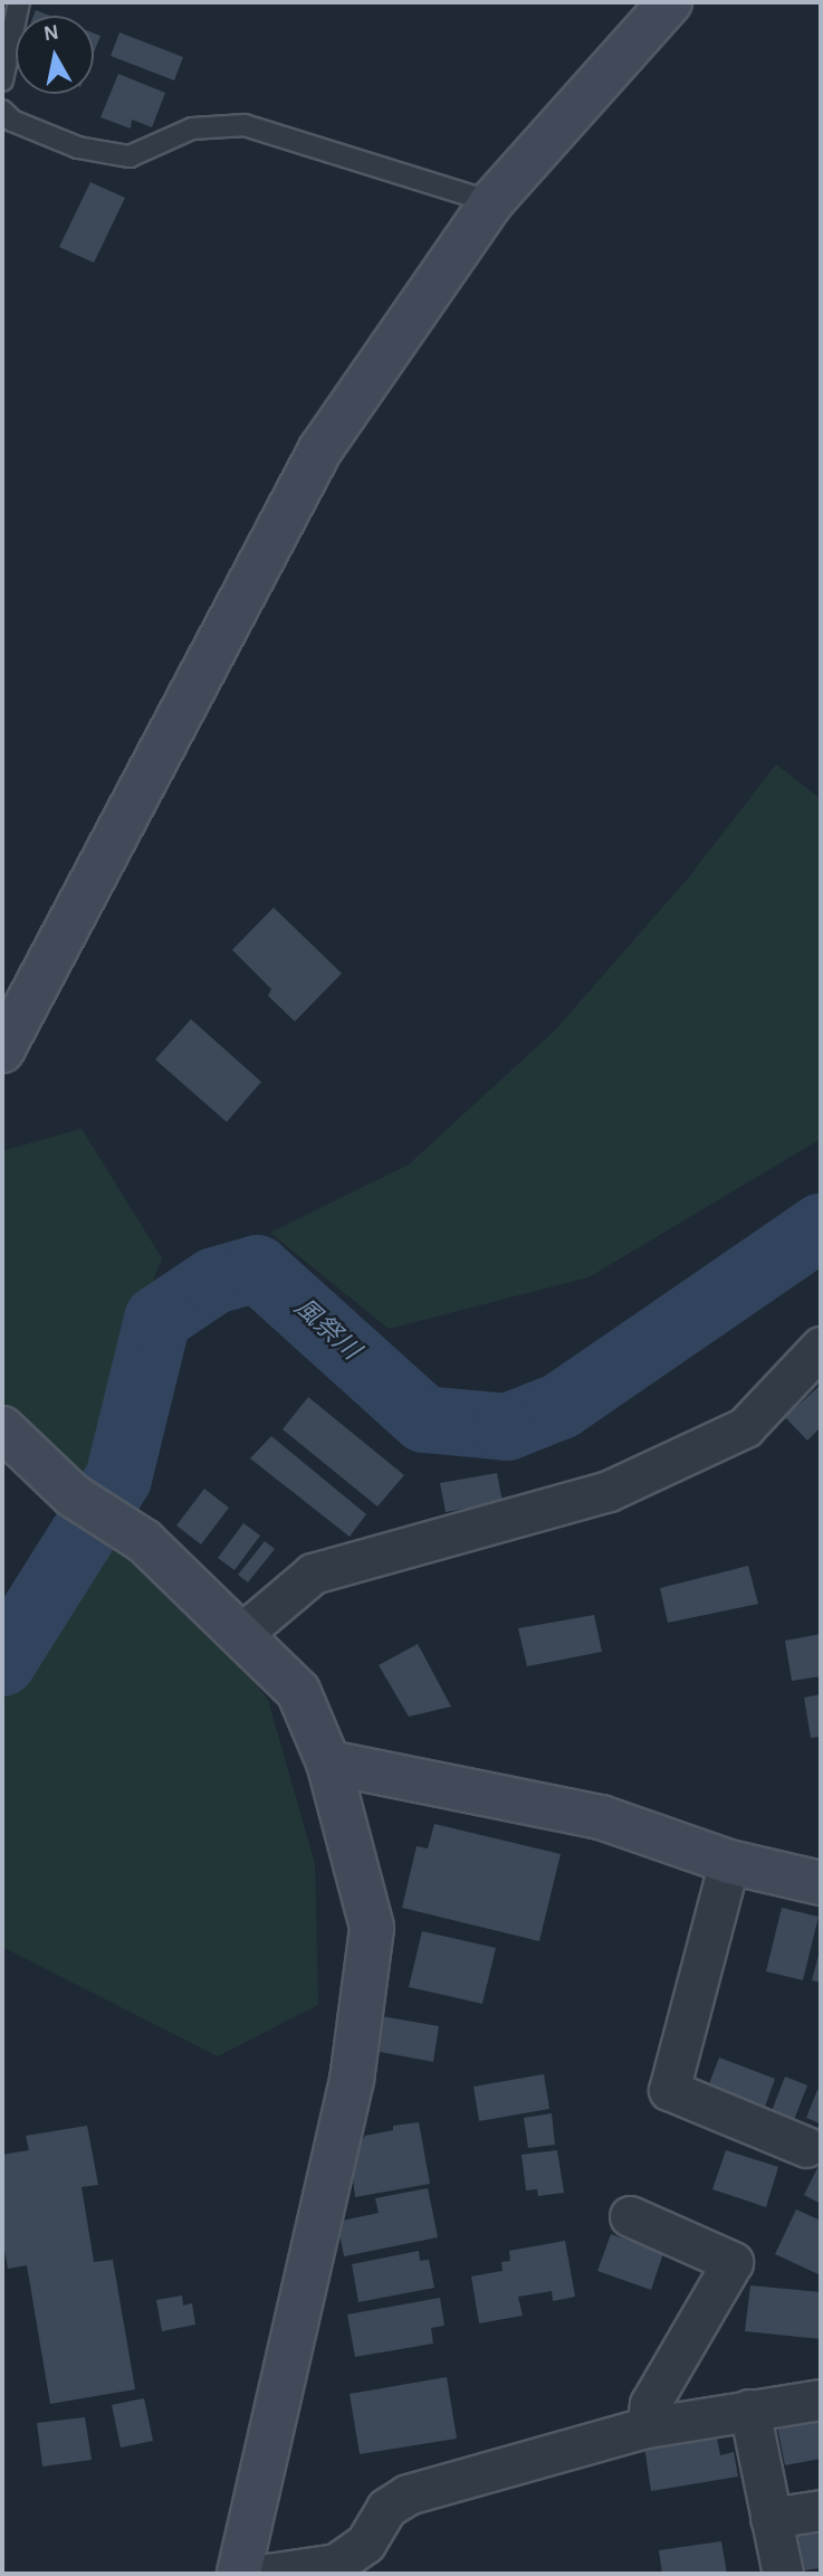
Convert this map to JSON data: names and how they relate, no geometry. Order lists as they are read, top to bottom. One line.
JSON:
{"water":["風祭川"],"north":"top"}
